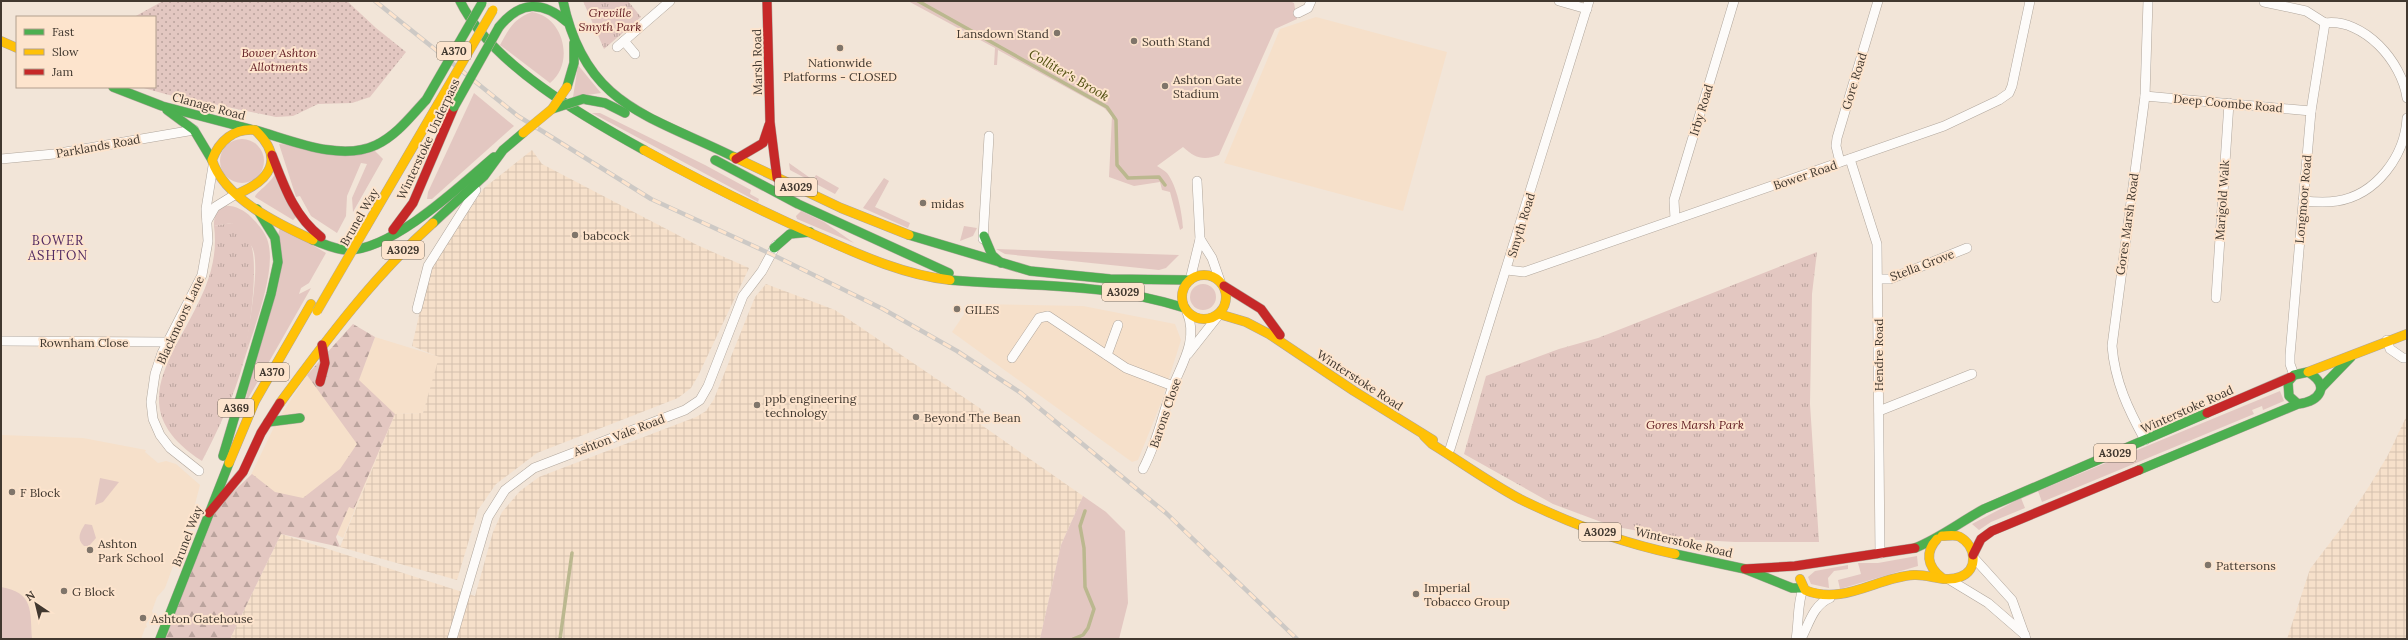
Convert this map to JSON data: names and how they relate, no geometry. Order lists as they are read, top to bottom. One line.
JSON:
{"streets":{"main road":["A370","Marsh Road","Clanage Road","Winterstoke Underpass","A3029","Brunel Way","Winterstoke Road","A369"],"street":["Gore Road","Deep Coombe Road","Irby Road","Parklands Road","Bower Road","Longmoor Road","Marigold Walk","Gores Marsh Road","Smyth Road","Stella Grove","Blackmoors Lane","Rownham Close","Hendre Road","Barons Close","Ashton Vale Road"]},"crossings":[["A370","Clanage Road"],["Marsh Road","A3029"],["Gore Road","Bower Road"],["Deep Coombe Road","Longmoor Road"],["Deep Coombe Road","Marigold Walk"],["Deep Coombe Road","Gores Marsh Road"],["Clanage Road","Winterstoke Underpass"],["Clanage Road","Parklands Road"],["Clanage Road","Blackmoors Lane"],["Clanage Road","A369"],["Irby Road","Bower Road"],["Winterstoke Underpass","A3029"],["Winterstoke Underpass","Blackmoors Lane"],["Winterstoke Underpass","A369"],["Bower Road","Smyth Road"],["Bower Road","Hendre Road"],["A3029","Brunel Way"],["A3029","Winterstoke Road"],["A3029","Barons Close"],["A3029","Ashton Vale Road"],["Longmoor Road","Winterstoke Road"],["Brunel Way","A369"],["Gores Marsh Road","Winterstoke Road"],["Smyth Road","Winterstoke Road"],["Stella Grove","Hendre Road"],["Blackmoors Lane","Rownham Close"],["Blackmoors Lane","A369"],["Hendre Road","Winterstoke Road"],["Winterstoke Road","Barons Close"]],"districts":["BOWER ASHTON"],"water":["Colliter's Brook"],"parks":["Greville Smyth Park","Bower Ashton Allotments","Gores Marsh Park"],"places":["Lansdown Stand","South Stand","Nationwide Platforms - CLOSED","Ashton Gate Stadium","midas","babcock","GILES","ppb engineering technology","Beyond The Bean","F Block","Ashton Park School","Pattersons","G Block","Imperial Tobacco Group","Ashton Gatehouse"],"legend":["Fast","Slow","Jam"],"north":"top left"}
